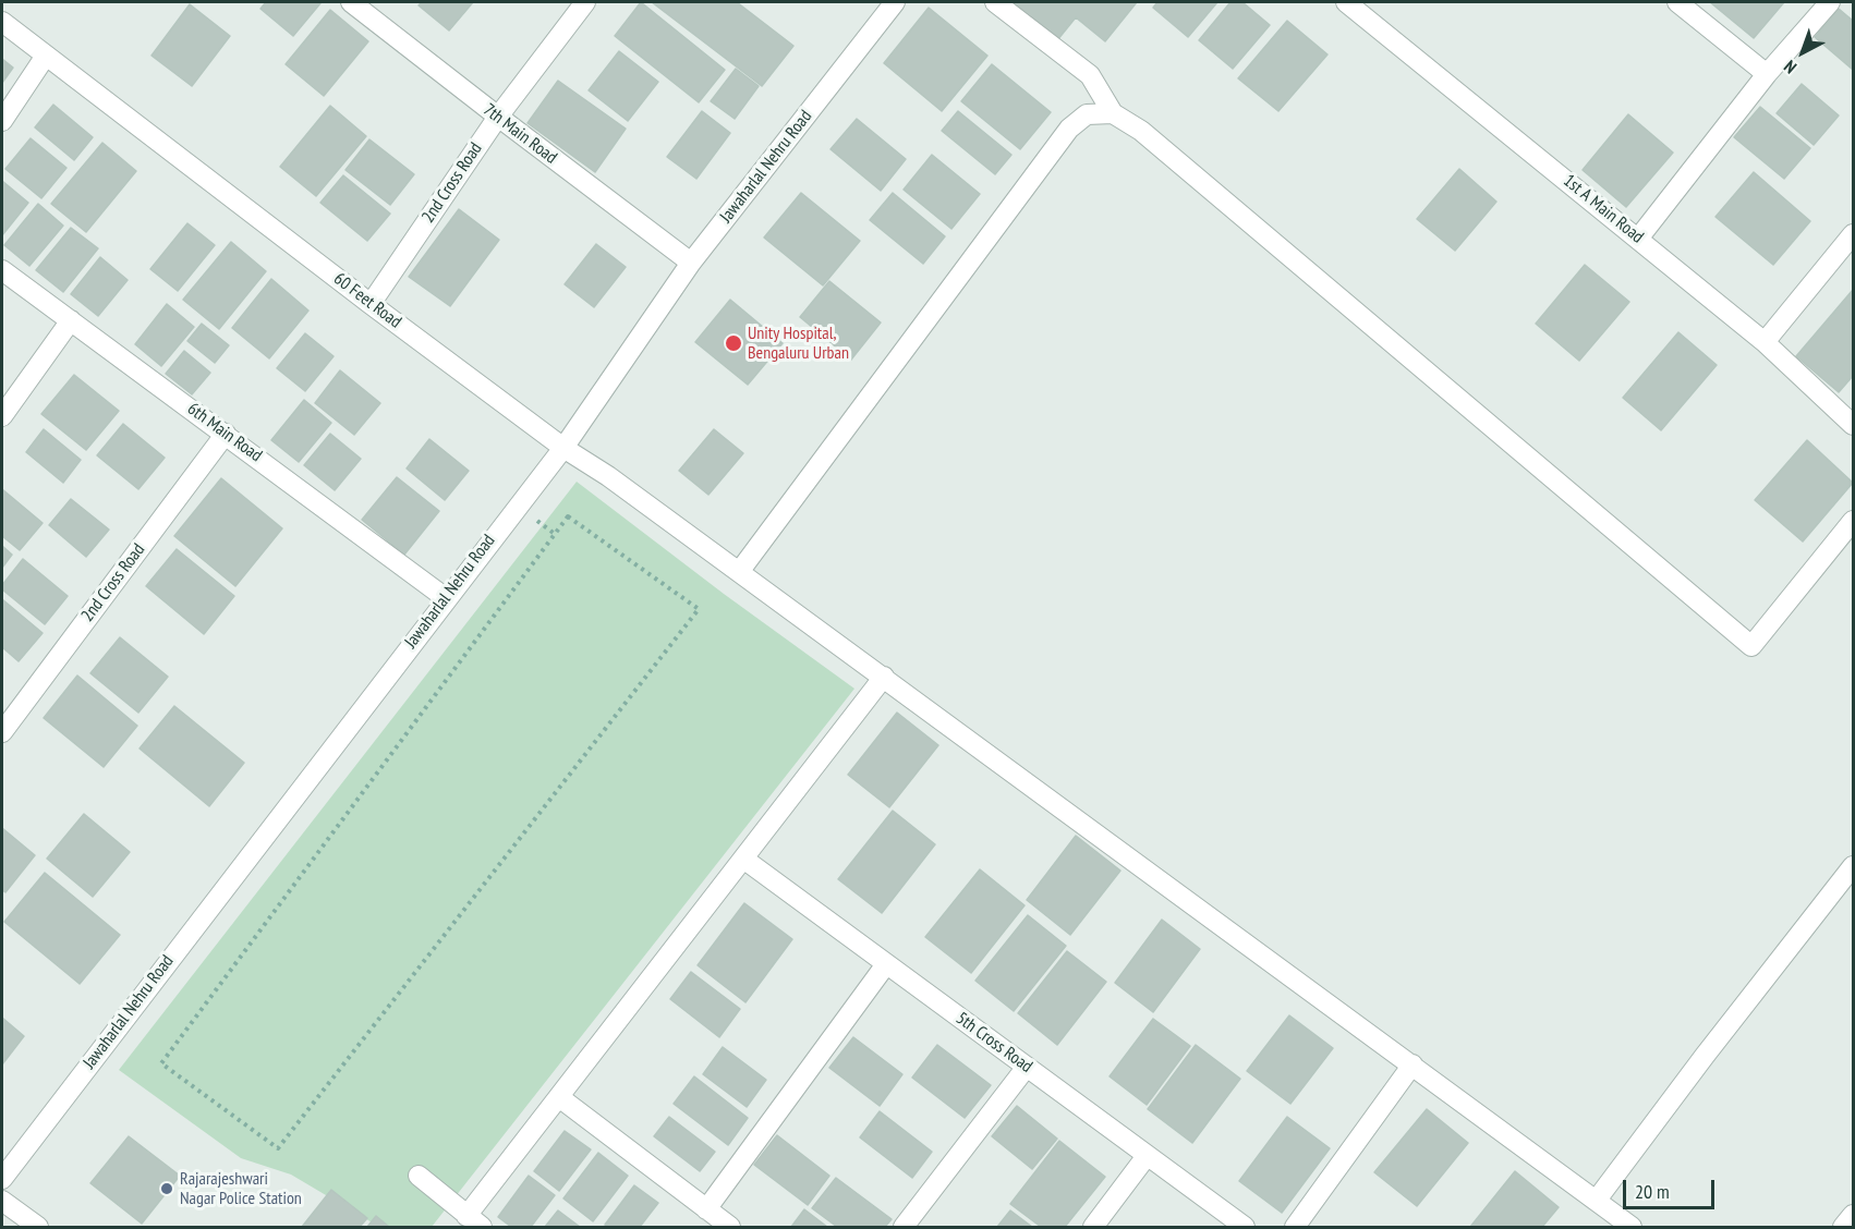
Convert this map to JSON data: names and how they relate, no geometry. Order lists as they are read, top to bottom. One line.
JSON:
{"streets":{"street":["7th Main Road","Jawaharlal Nehru Road","2nd Cross Road","1st A Main Road","60 Feet Road","6th Main Road","5th Cross Road"]},"crossings":[["7th Main Road","Jawaharlal Nehru Road"],["7th Main Road","2nd Cross Road"],["Jawaharlal Nehru Road","60 Feet Road"],["Jawaharlal Nehru Road","6th Main Road"],["2nd Cross Road","60 Feet Road"],["2nd Cross Road","6th Main Road"]],"places":["Unity Hospital, Bengaluru Urban","Rajarajeshwari Nagar Police Station"],"scale_bar":"20 m","north":"bottom left"}
